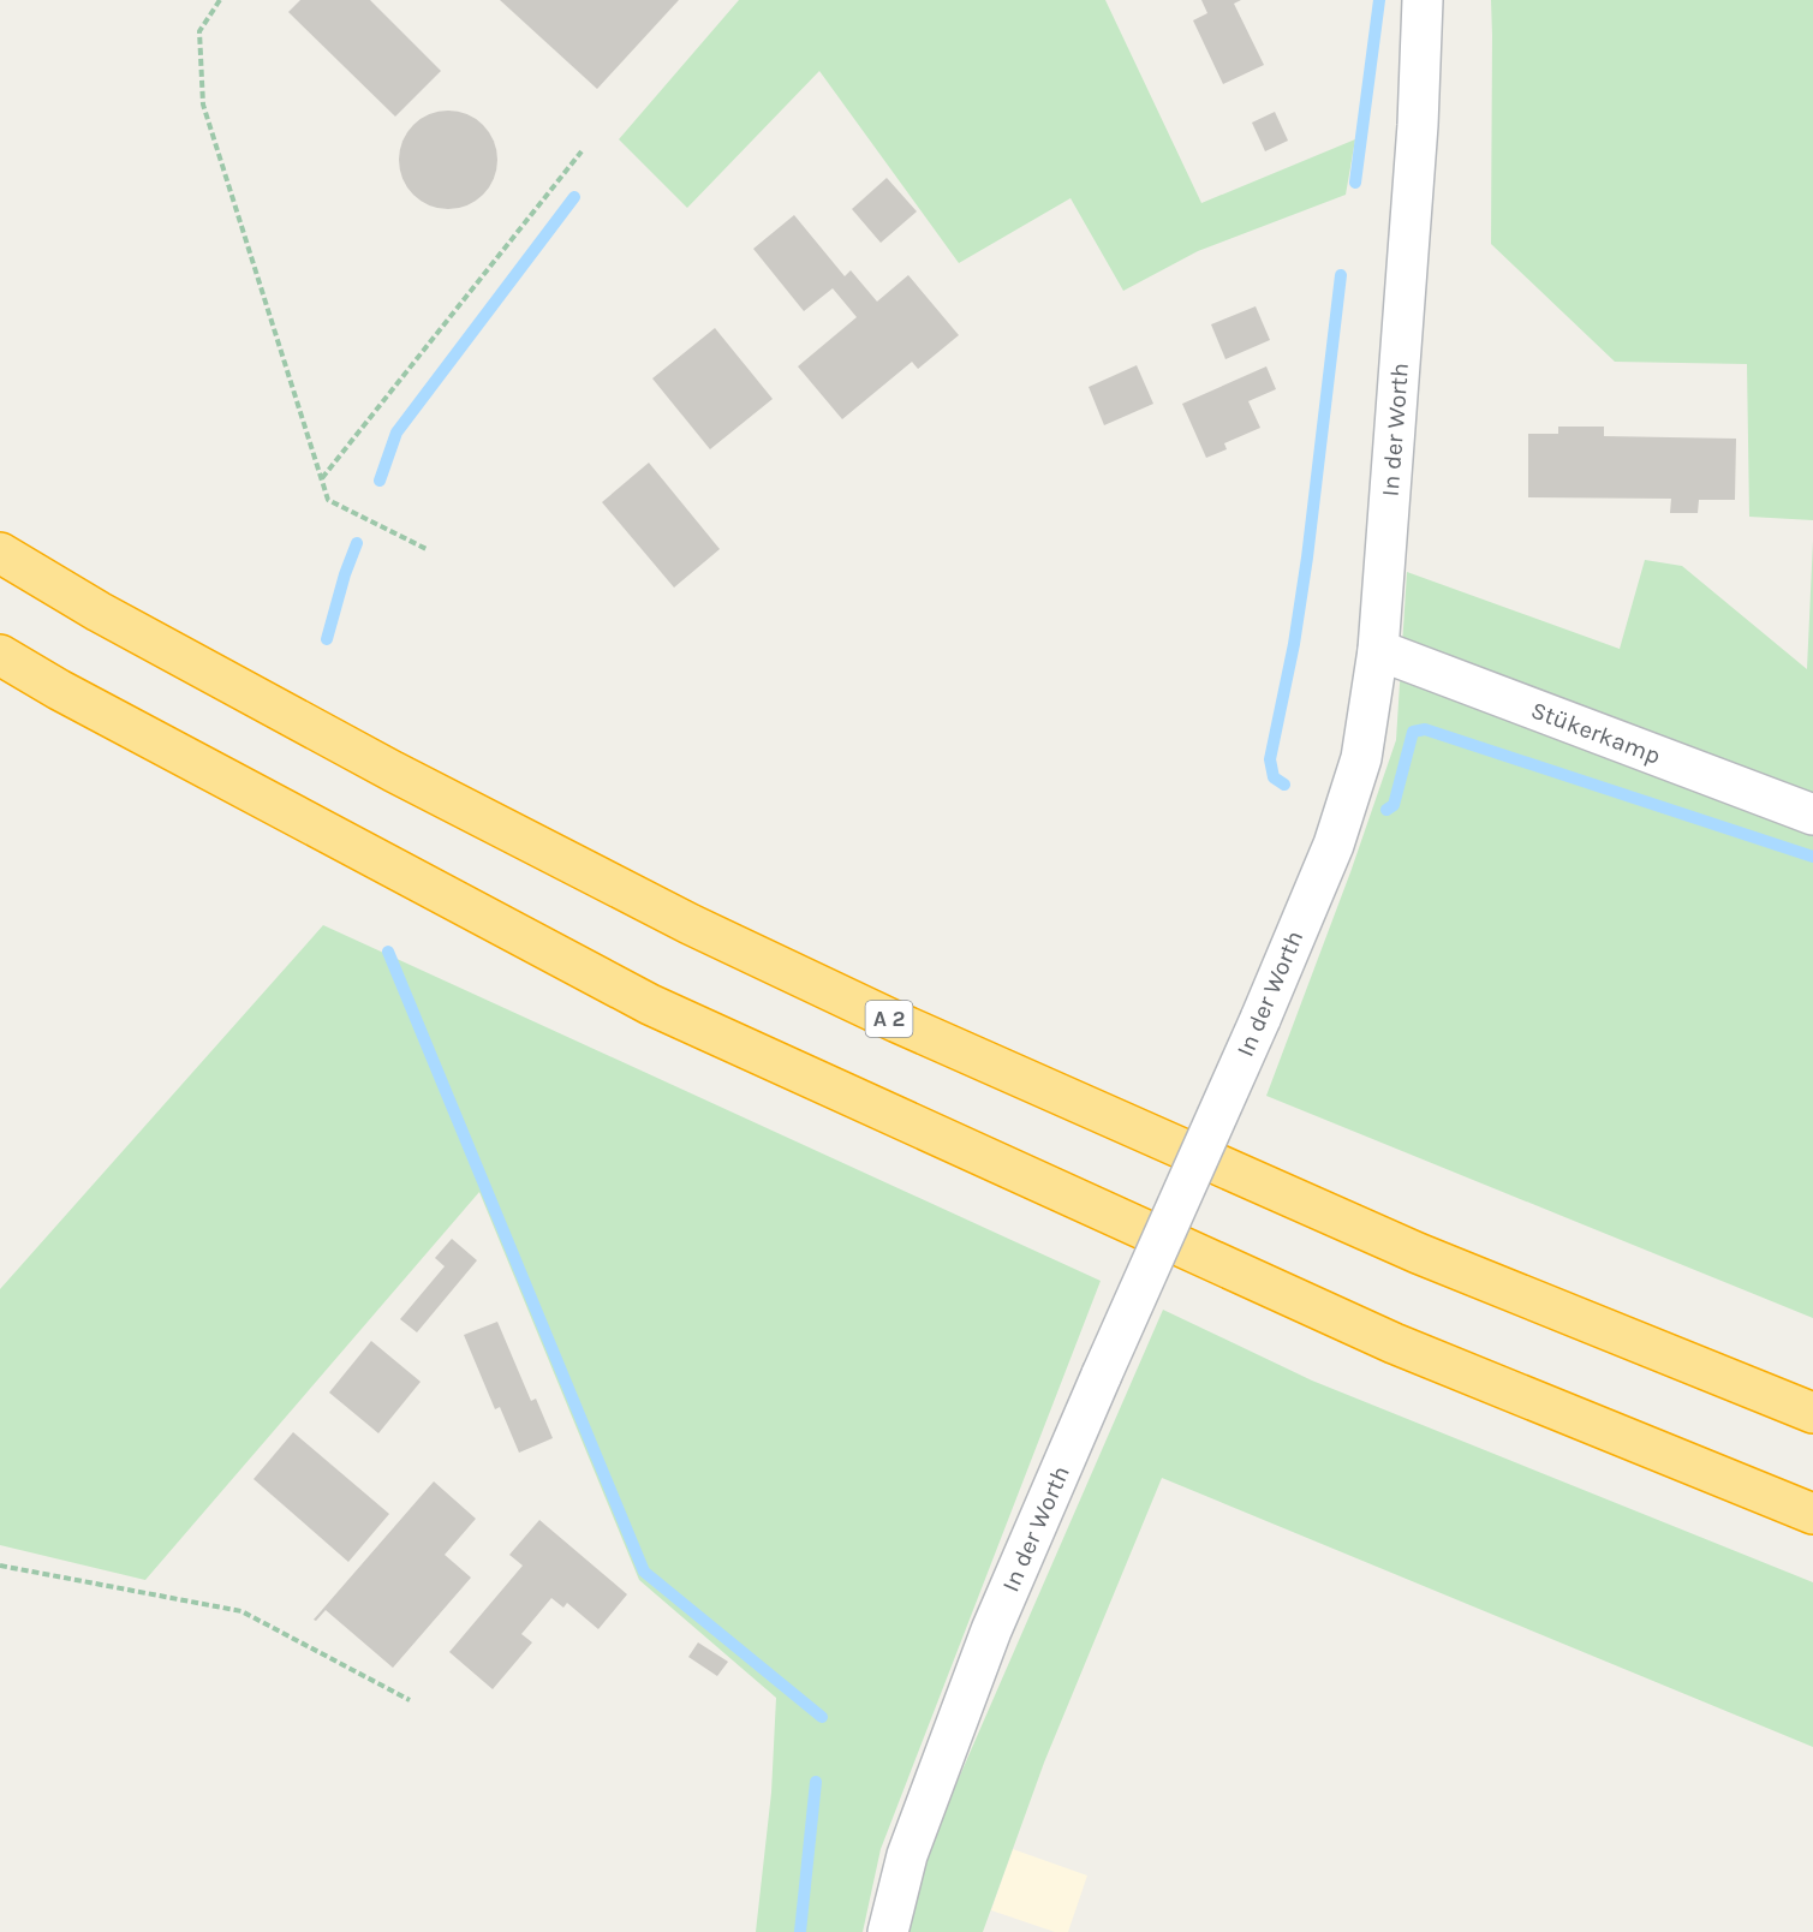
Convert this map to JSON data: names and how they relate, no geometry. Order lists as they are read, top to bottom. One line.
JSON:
{"streets":{"highway":["A 2"],"street":["In der Worth","Stükerkamp"]},"crossings":[["In der Worth","Stükerkamp"]]}
